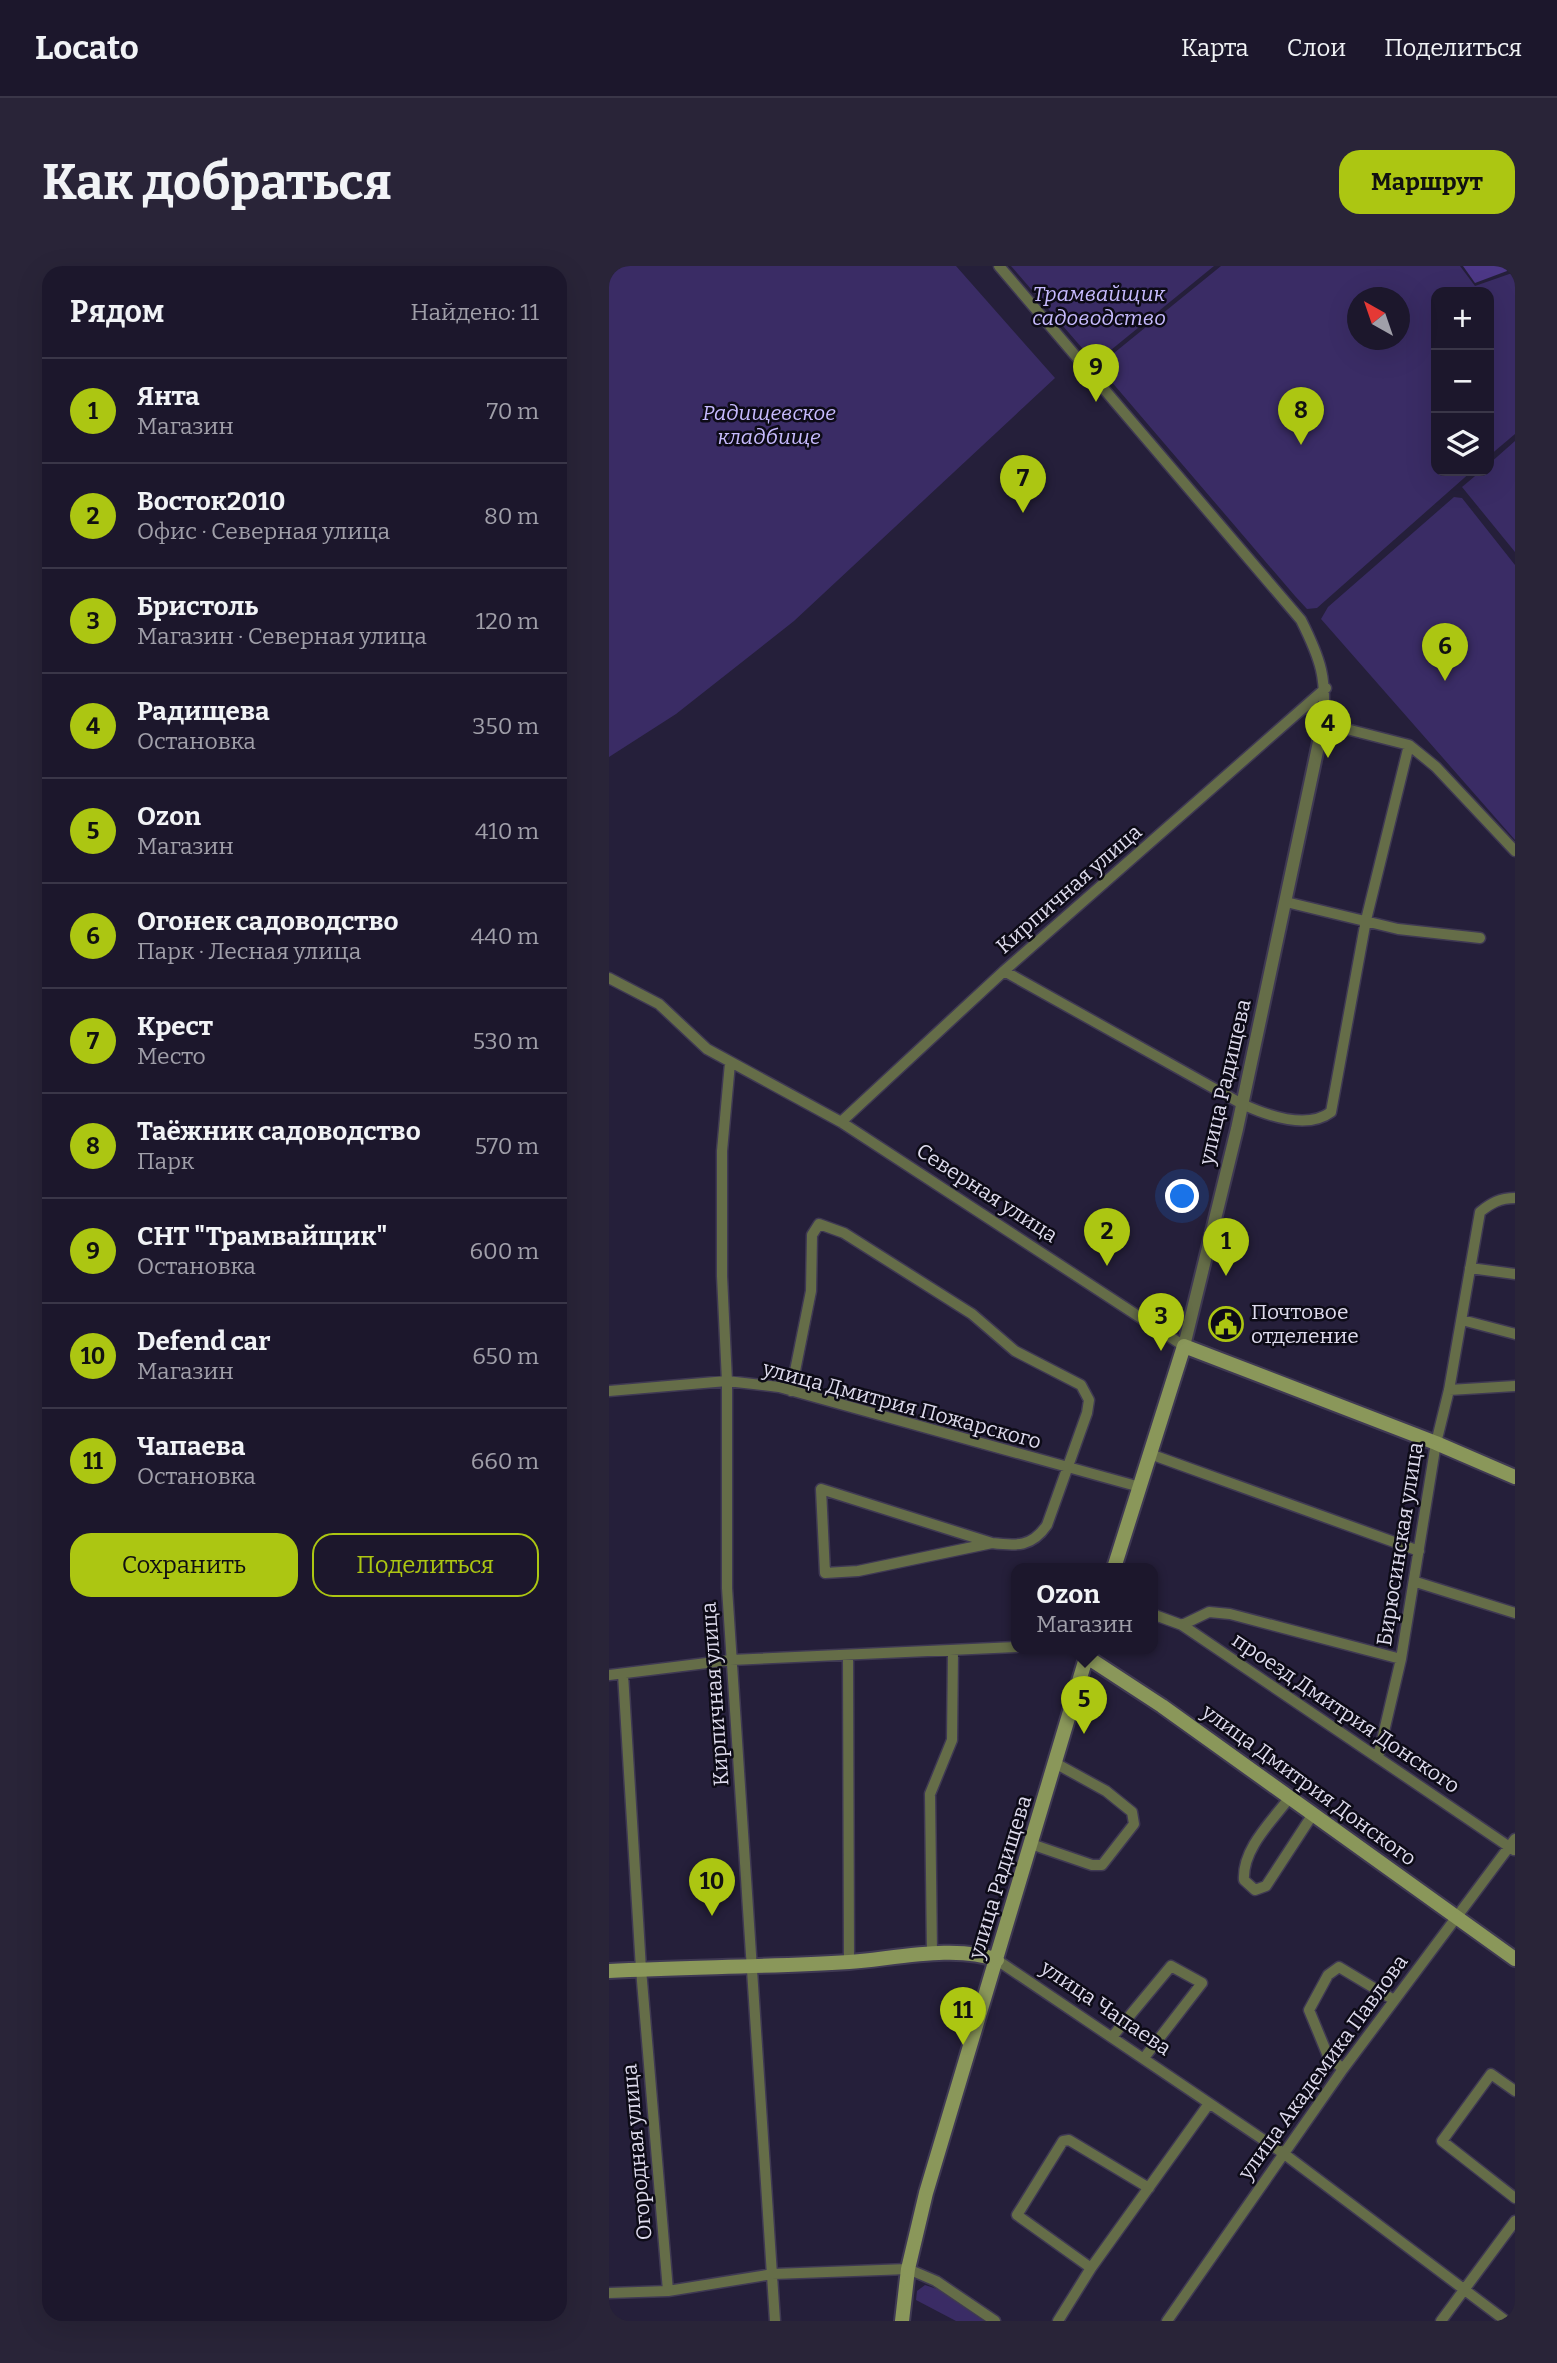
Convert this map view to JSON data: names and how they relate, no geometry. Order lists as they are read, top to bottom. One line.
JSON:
{"streets":{"main road":["улица Радищева","Северная улица","улица Дмитрия Донского","улица Чапаева"],"street":["Кирпичная улица","улица Дмитрия Пожарского","Бирюсинская улица","проезд Дмитрия Донского","улица Академика Павлова","Огородная улица"]},"crossings":[["Кирпичная улица","Северная улица"],["Кирпичная улица","улица Дмитрия Пожарского"],["Кирпичная улица","улица Чапаева"],["улица Радищева","Северная улица"],["улица Радищева","улица Дмитрия Пожарского"],["улица Радищева","улица Чапаева"],["Северная улица","Бирюсинская улица"],["Бирюсинская улица","проезд Дмитрия Донского"],["проезд Дмитрия Донского","улица Академика Павлова"],["улица Дмитрия Донского","улица Академика Павлова"],["улица Чапаева","улица Академика Павлова"],["улица Чапаева","Огородная улица"]],"parks":["Трамвайщик садоводство","Радищевское кладбище"],"places":{"public building":["Почтовое отделение"]},"north":"top left","page":{"header":"Locato","nav":["Карта","Слои","Поделиться"],"buttons":["Маршрут",["Сохранить","Поделиться"]],"title":"Как добраться","heading":["Рядом","Найдено: 11"],"map_buttons":["+","−"],"pins":["9","8","7","6","4","2","1","3","5","10","11"],"list":[{"mark":"1","name":"Янта","note":"Магазин","value":"70 m"},{"mark":"2","name":"Восток2010","note":"Офис · Северная улица","value":"80 m"},{"mark":"3","name":"Бристоль","note":"Магазин · Северная улица","value":"120 m"},{"mark":"4","name":"Радищева","note":"Остановка","value":"350 m"},{"mark":"5","name":"Ozon","note":"Магазин","value":"410 m"},{"mark":"6","name":"Огонек садоводство","note":"Парк · Лесная улица","value":"440 m"},{"mark":"7","name":"Крест","note":"Место","value":"530 m"},{"mark":"8","name":"Таёжник садоводство","note":"Парк","value":"570 m"},{"mark":"9","name":"СНТ \"Трамвайщик\"","note":"Остановка","value":"600 m"},{"mark":"10","name":"Defend car","note":"Магазин","value":"650 m"},{"mark":"11","name":"Чапаева","note":"Остановка","value":"660 m"}],"popup":["Ozon","Магазин"]}}
